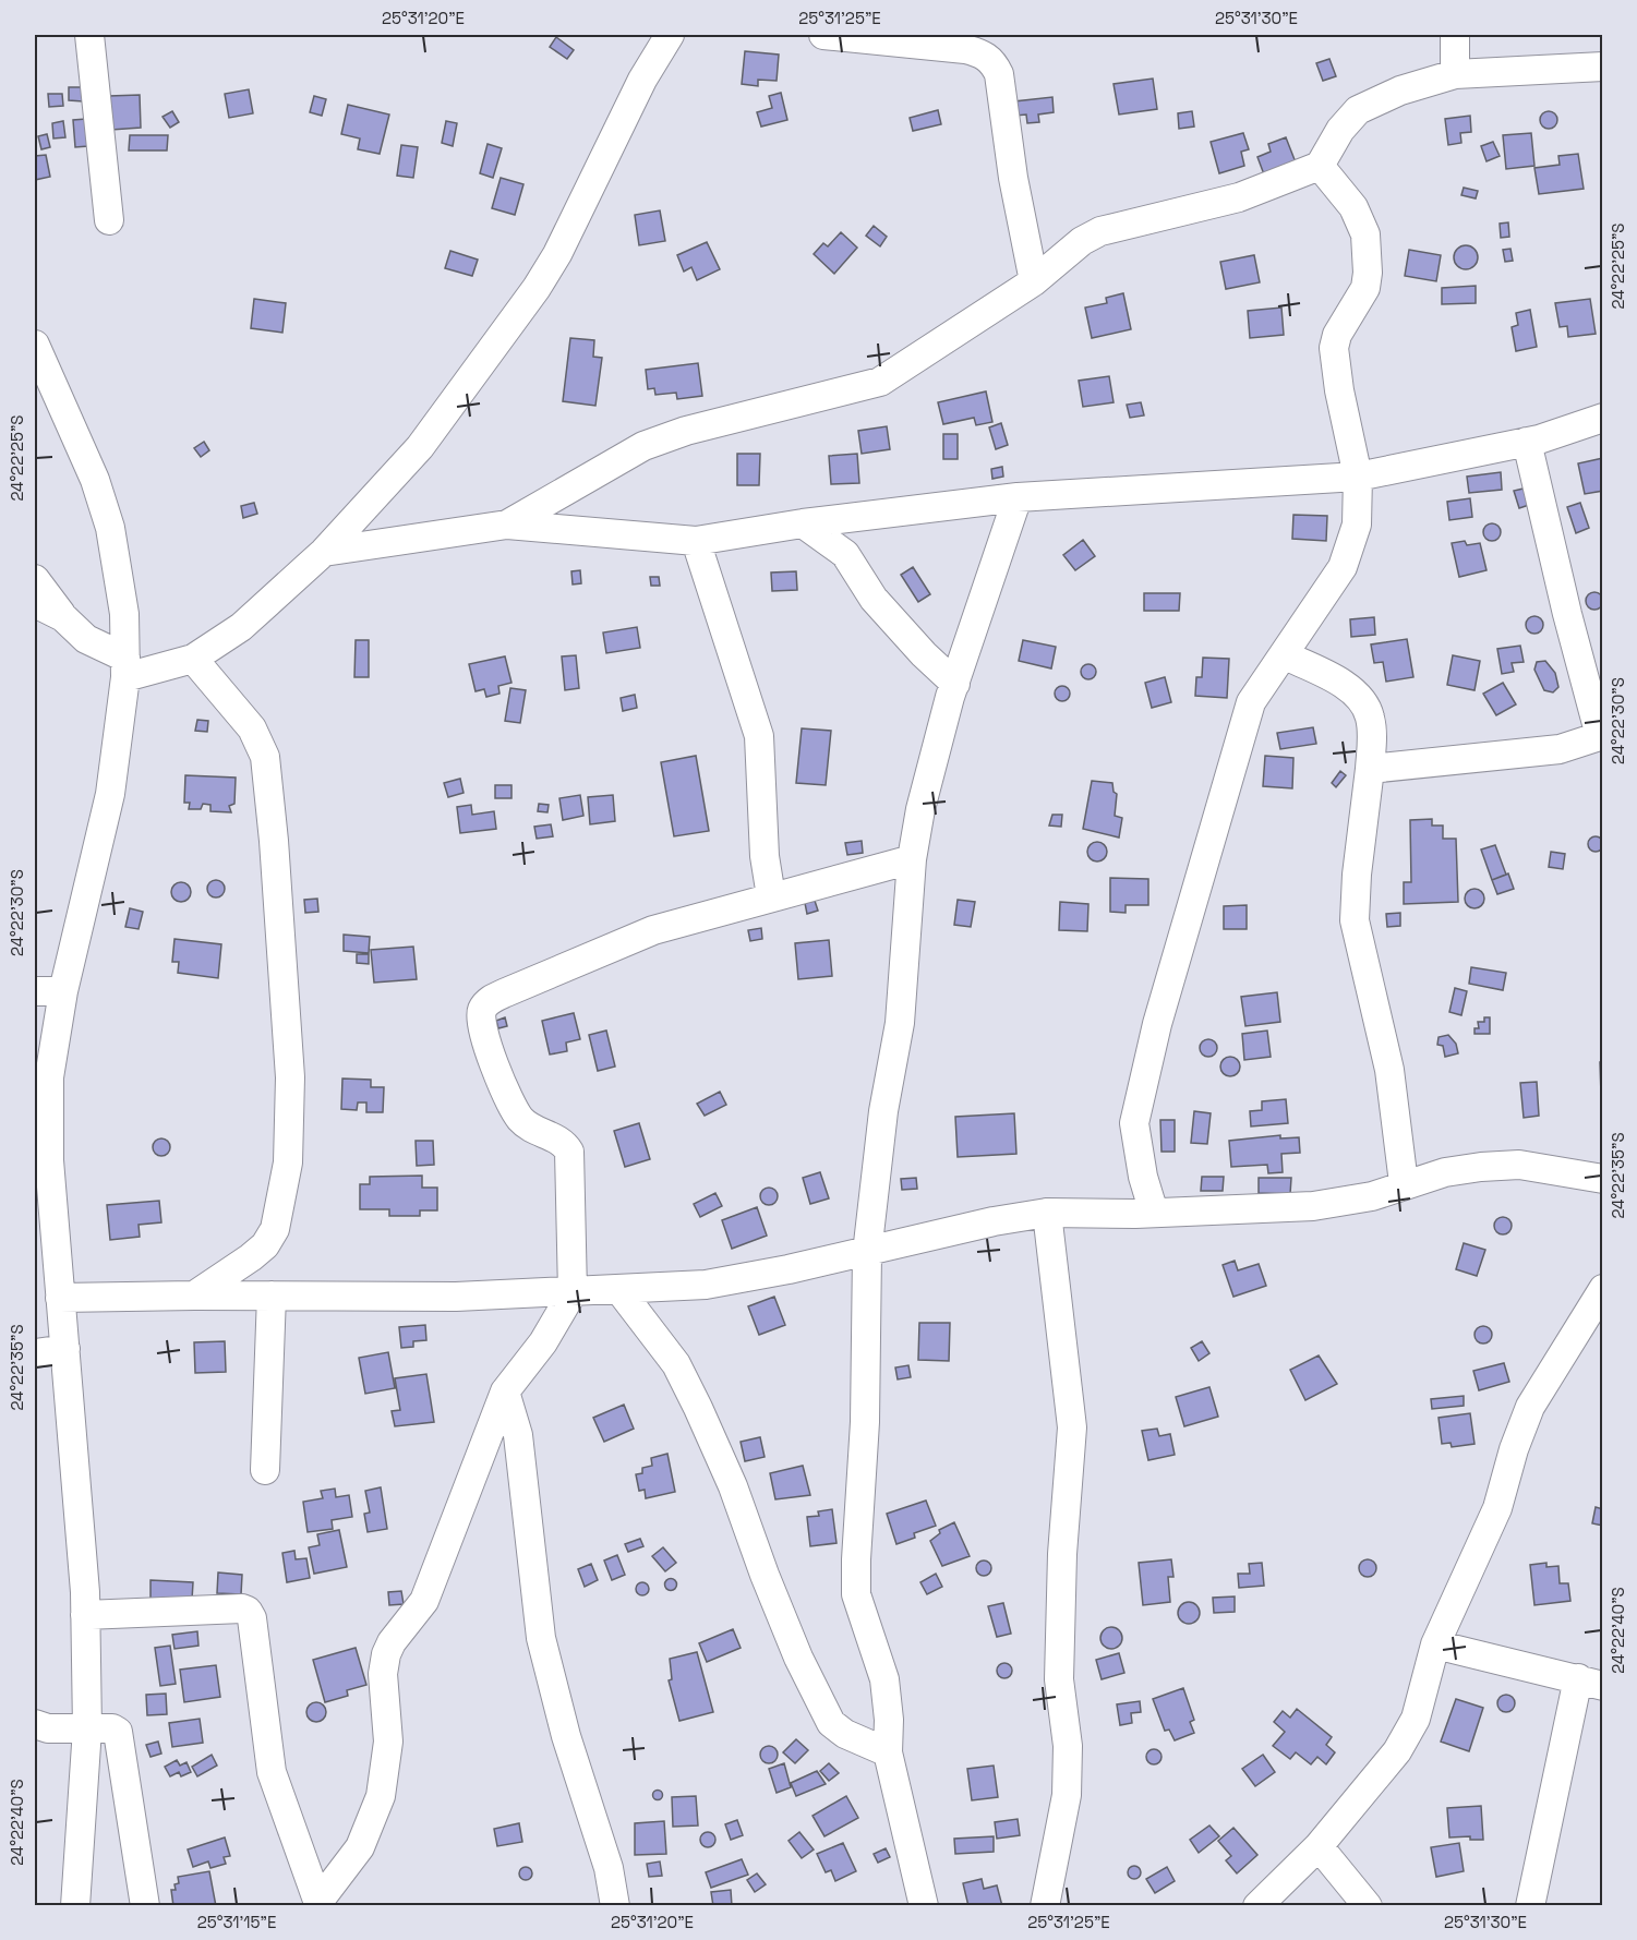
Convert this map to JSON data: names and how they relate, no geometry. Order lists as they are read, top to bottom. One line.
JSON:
{"coordinates":["25°31'20\"E","25°31'25\"E","25°31'30\"E","24°22'25\"S","24°22'30\"S","24°22'35\"S","24°22'40\"S","25°31'15\"E"]}
